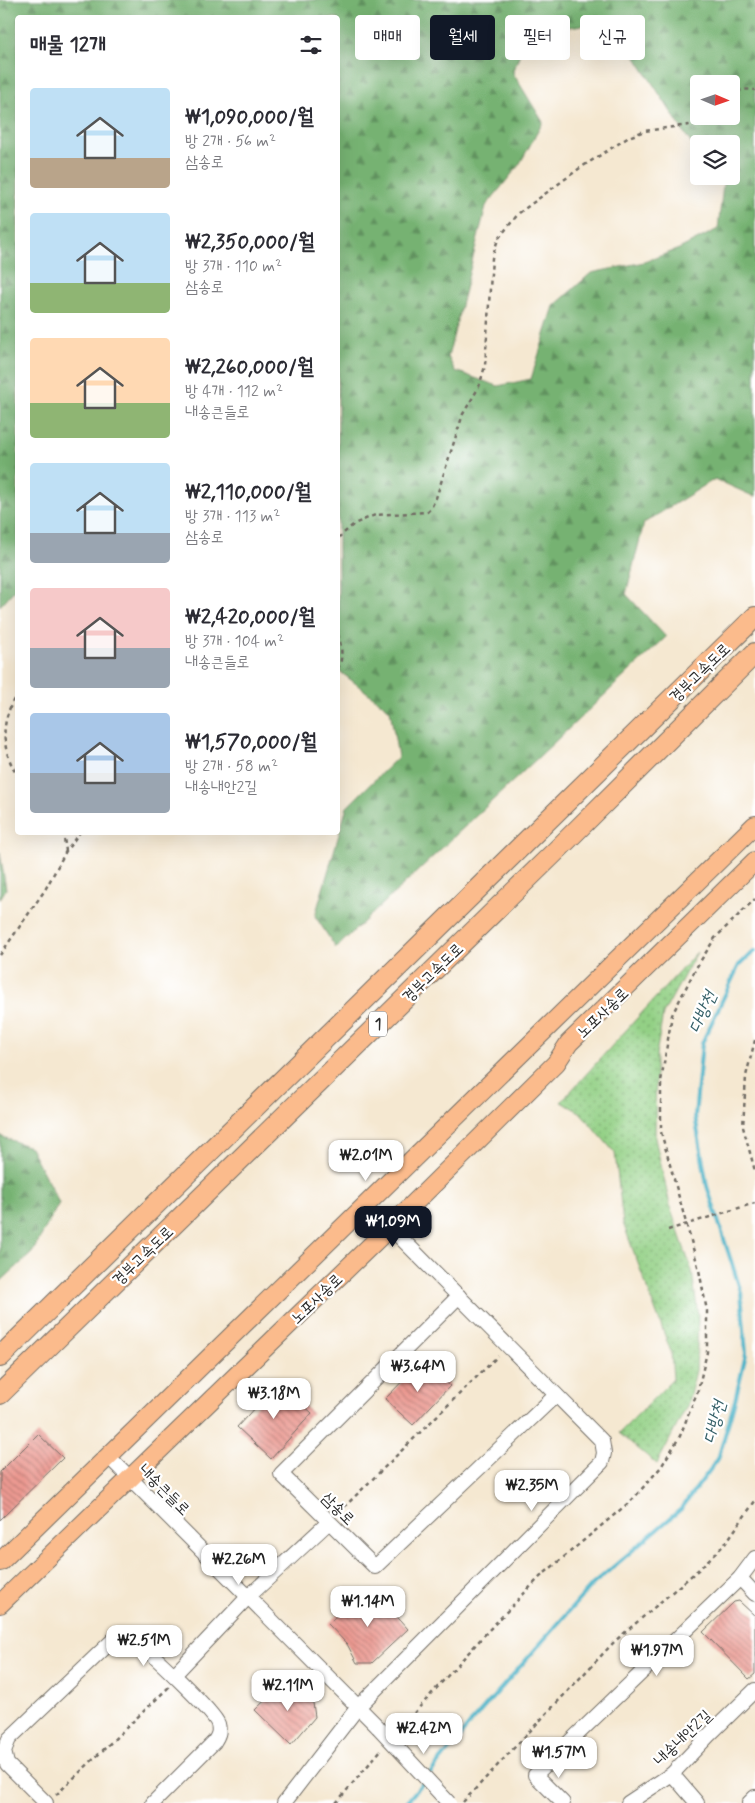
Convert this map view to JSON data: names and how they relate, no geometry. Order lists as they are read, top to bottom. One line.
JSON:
{"streets":{"highway":["경부고속도로","1"],"main road":["노포사송로"],"street":["내송큰들로","삼송로","내송내안2길"]},"crossings":[["노포사송로","내송큰들로"]],"water":["다방천"],"north":"right","page":{"chip":["매매","월세","필터","신규"],"heading":"매물 12개","list":[{"name":"₩1,090,000/월","note":"방 2개 · 56 m² · 삼송로"},{"name":"₩2,350,000/월","note":"방 3개 · 110 m² · 삼송로"},{"name":"₩2,260,000/월","note":"방 4개 · 112 m² · 내송큰들로"},{"name":"₩2,110,000/월","note":"방 3개 · 113 m² · 삼송로"},{"name":"₩2,420,000/월","note":"방 3개 · 104 m² · 내송큰들로"},{"name":"₩1,570,000/월","note":"방 2개 · 58 m² · 내송내안2길"}],"price":["₩2.01M","₩1.09M","₩3.64M","₩3.18M","₩2.35M","₩2.26M","₩1.14M","₩2.51M","₩1.97M","₩2.11M","₩2.42M","₩1.57M"]}}
